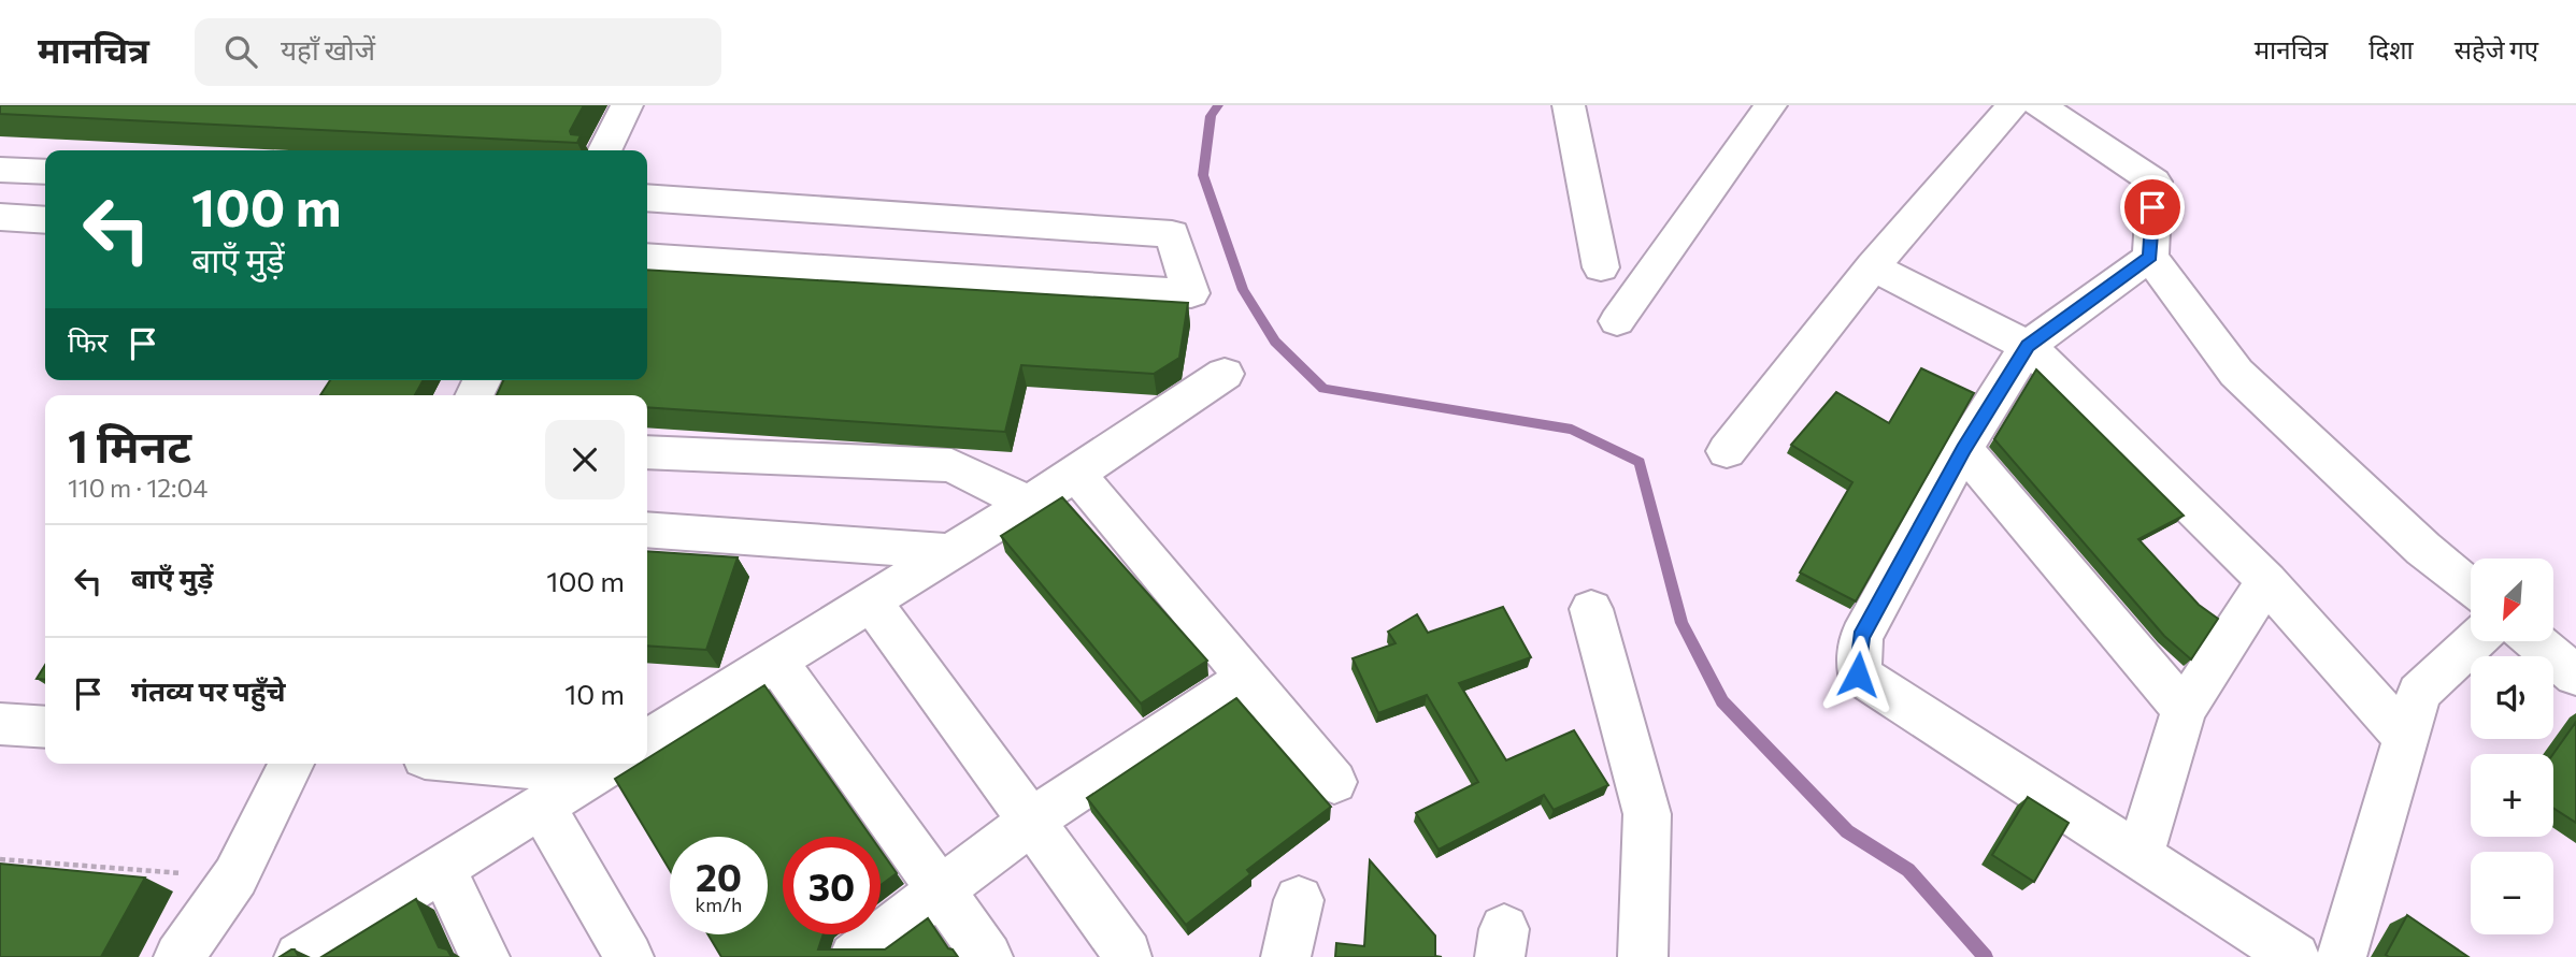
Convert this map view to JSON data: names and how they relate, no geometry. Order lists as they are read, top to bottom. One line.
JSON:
{"north":"bottom left","page":{"header":"मानचित्र","search":"यहाँ खोजें","nav":["मानचित्र","दिशा","सहेजे गए"],"turn":["100 m","बाएँ मुड़ें"],"then":"फिर","heading":["1 मिनट","110 m · 12:04"],"list":[{"name":"बाएँ मुड़ें","value":"100 m"},{"name":"गंतव्य पर पहुँचे","value":"10 m"}],"map_buttons":["+","−"],"speed":"20 km/h","limit":"30"}}
